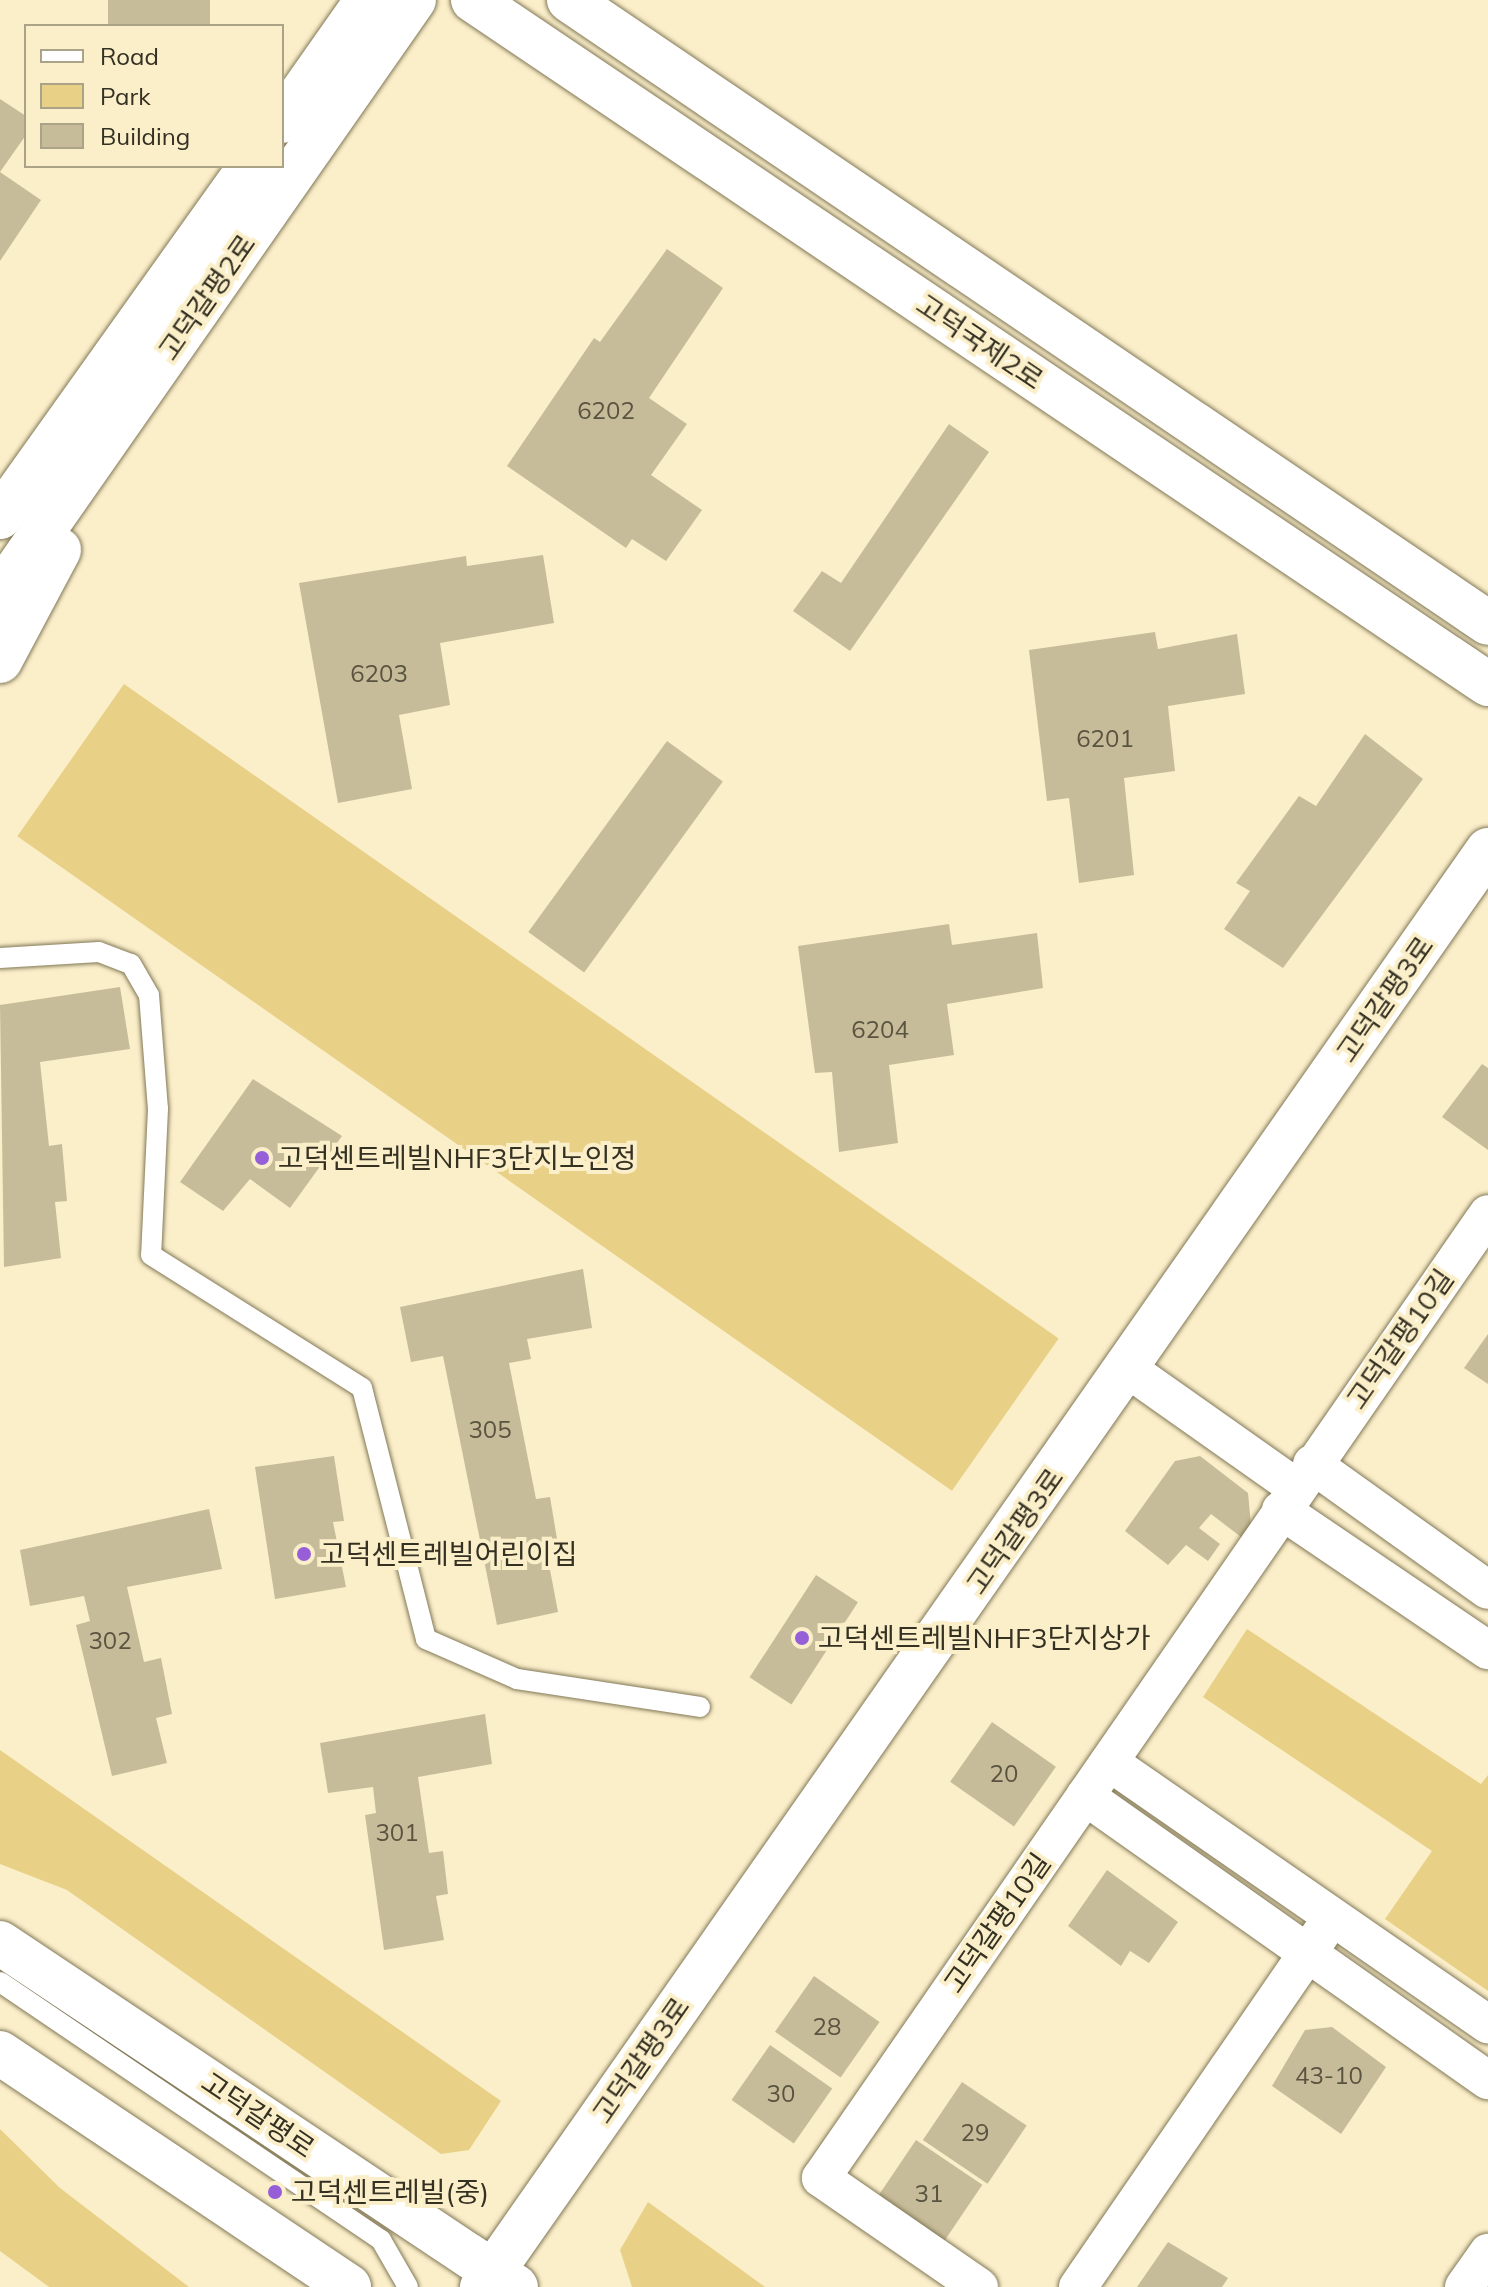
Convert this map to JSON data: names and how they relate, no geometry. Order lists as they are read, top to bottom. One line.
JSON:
{"streets":{"street":["고덕갈평2로","고덕국제2로","고덕갈평3로","고덕갈평10길","고덕갈평로"]},"crossings":[["고덕갈평3로","고덕갈평로"]],"places":["고덕센트레빌NHF3단지노인정","고덕센트레빌어린이집","고덕센트레빌NHF3단지상가","고덕센트레빌(중)"],"house_numbers":["6202","6203","6201","6204","305","302","20","301","28","43-10","30","29","31"],"legend":["Road","Park","Building"]}
